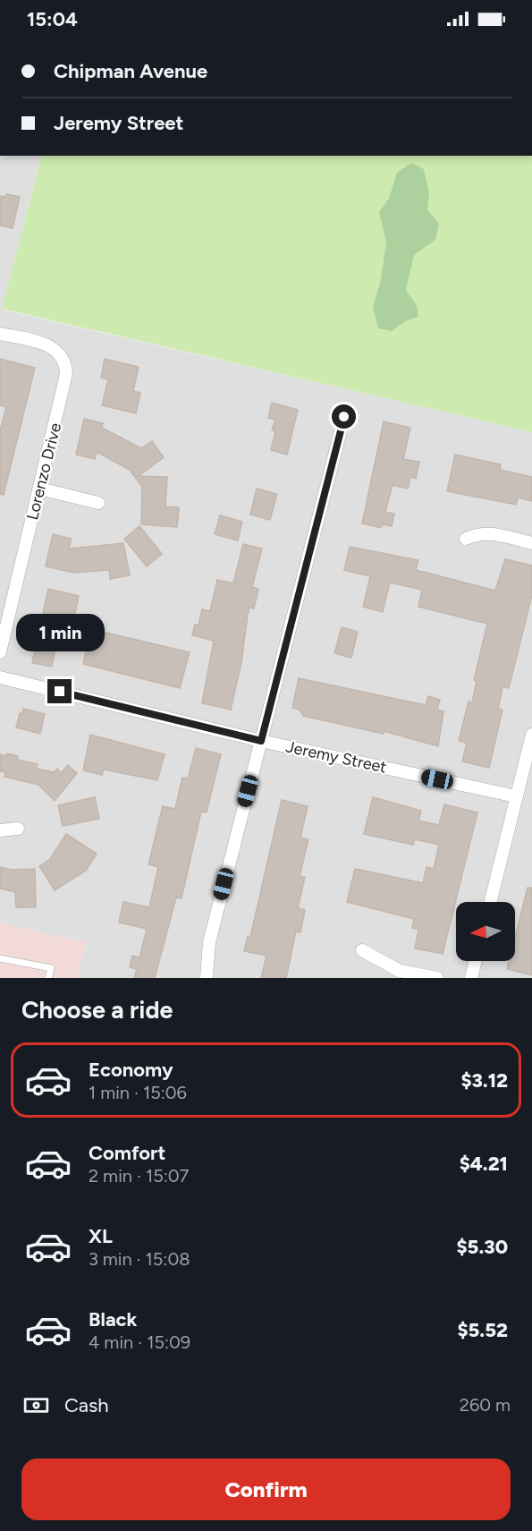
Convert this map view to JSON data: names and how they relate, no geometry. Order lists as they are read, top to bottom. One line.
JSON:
{"streets":{"street":["Lorenzo Drive","Jeremy Street"]},"north":"left","page":{"status":"15:04","banner":["Chipman Avenue","Jeremy Street"],"bubble":"1 min","heading":"Choose a ride","list":[{"name":"Economy","note":"1 min · 15:06","value":"$3.12"},{"name":"Comfort","note":"2 min · 15:07","value":"$4.21"},{"name":"XL","note":"3 min · 15:08","value":"$5.30"},{"name":"Black","note":"4 min · 15:09","value":"$5.52"}],"pay":["Cash","260 m"],"buttons":"Confirm"}}
